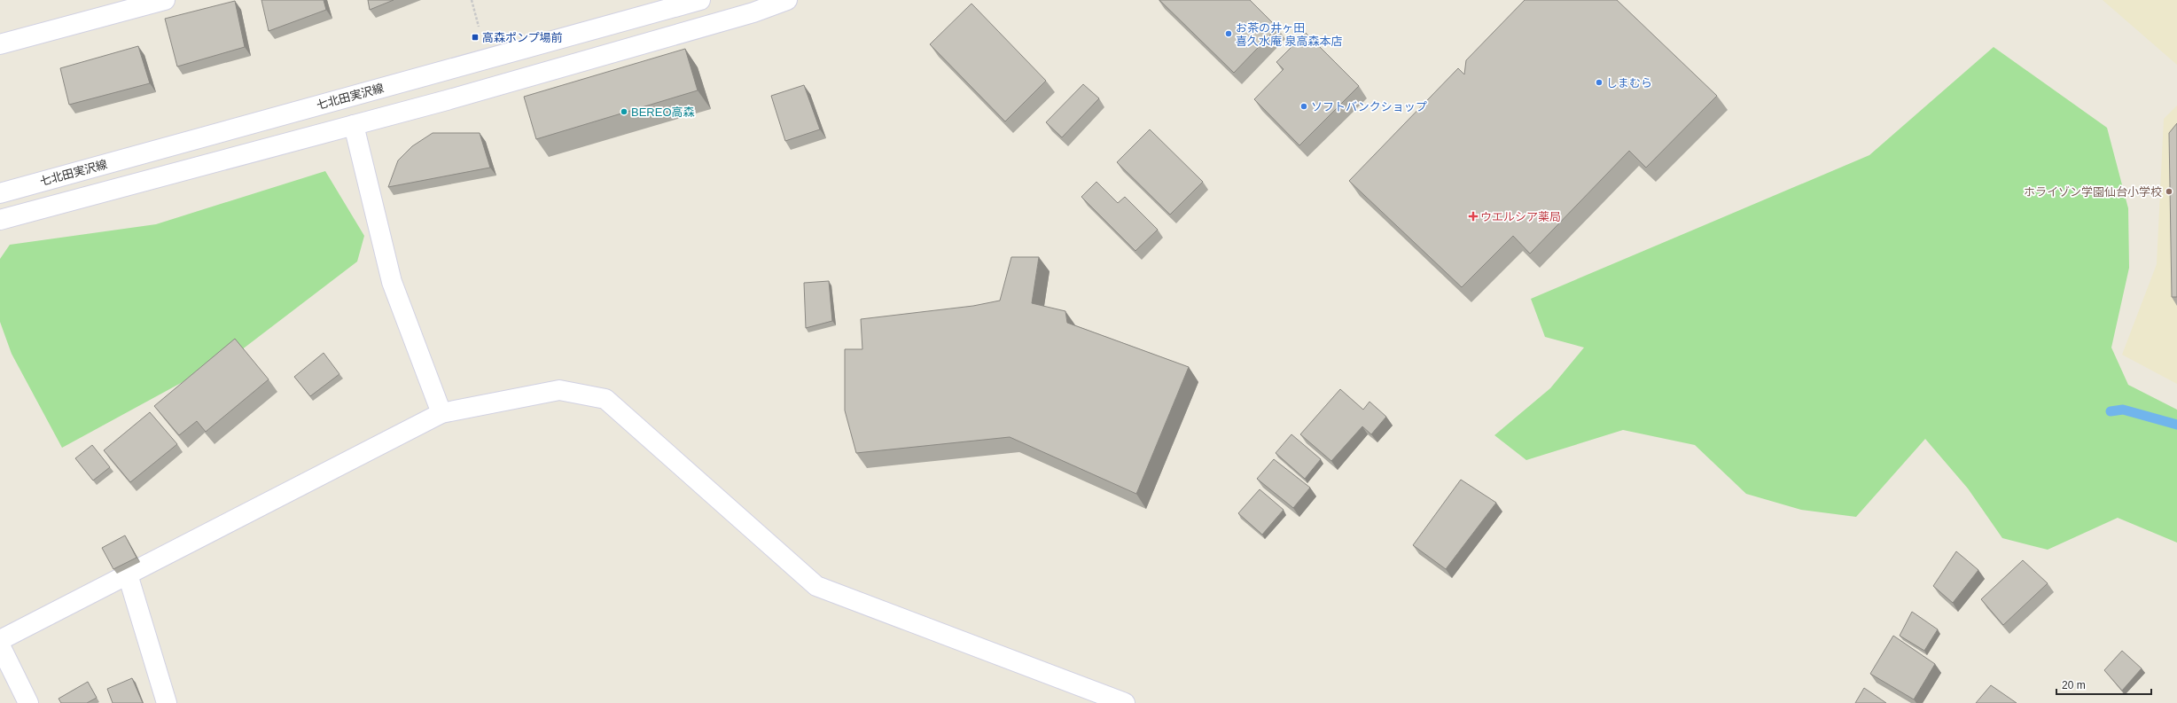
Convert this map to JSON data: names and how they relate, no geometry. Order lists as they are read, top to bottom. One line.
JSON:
{"streets":{"street":["七北田実沢線"]},"places":{"other":["お茶の井ヶ田 喜久水庵 泉高森本店","しまむら","ソフトバンクショップ","BEREO高森","ホライゾン学園仙台小学校"],"transit":["高森ポンプ場前"],"health":["ウエルシア薬局"]},"scale_bar":"20 m"}
